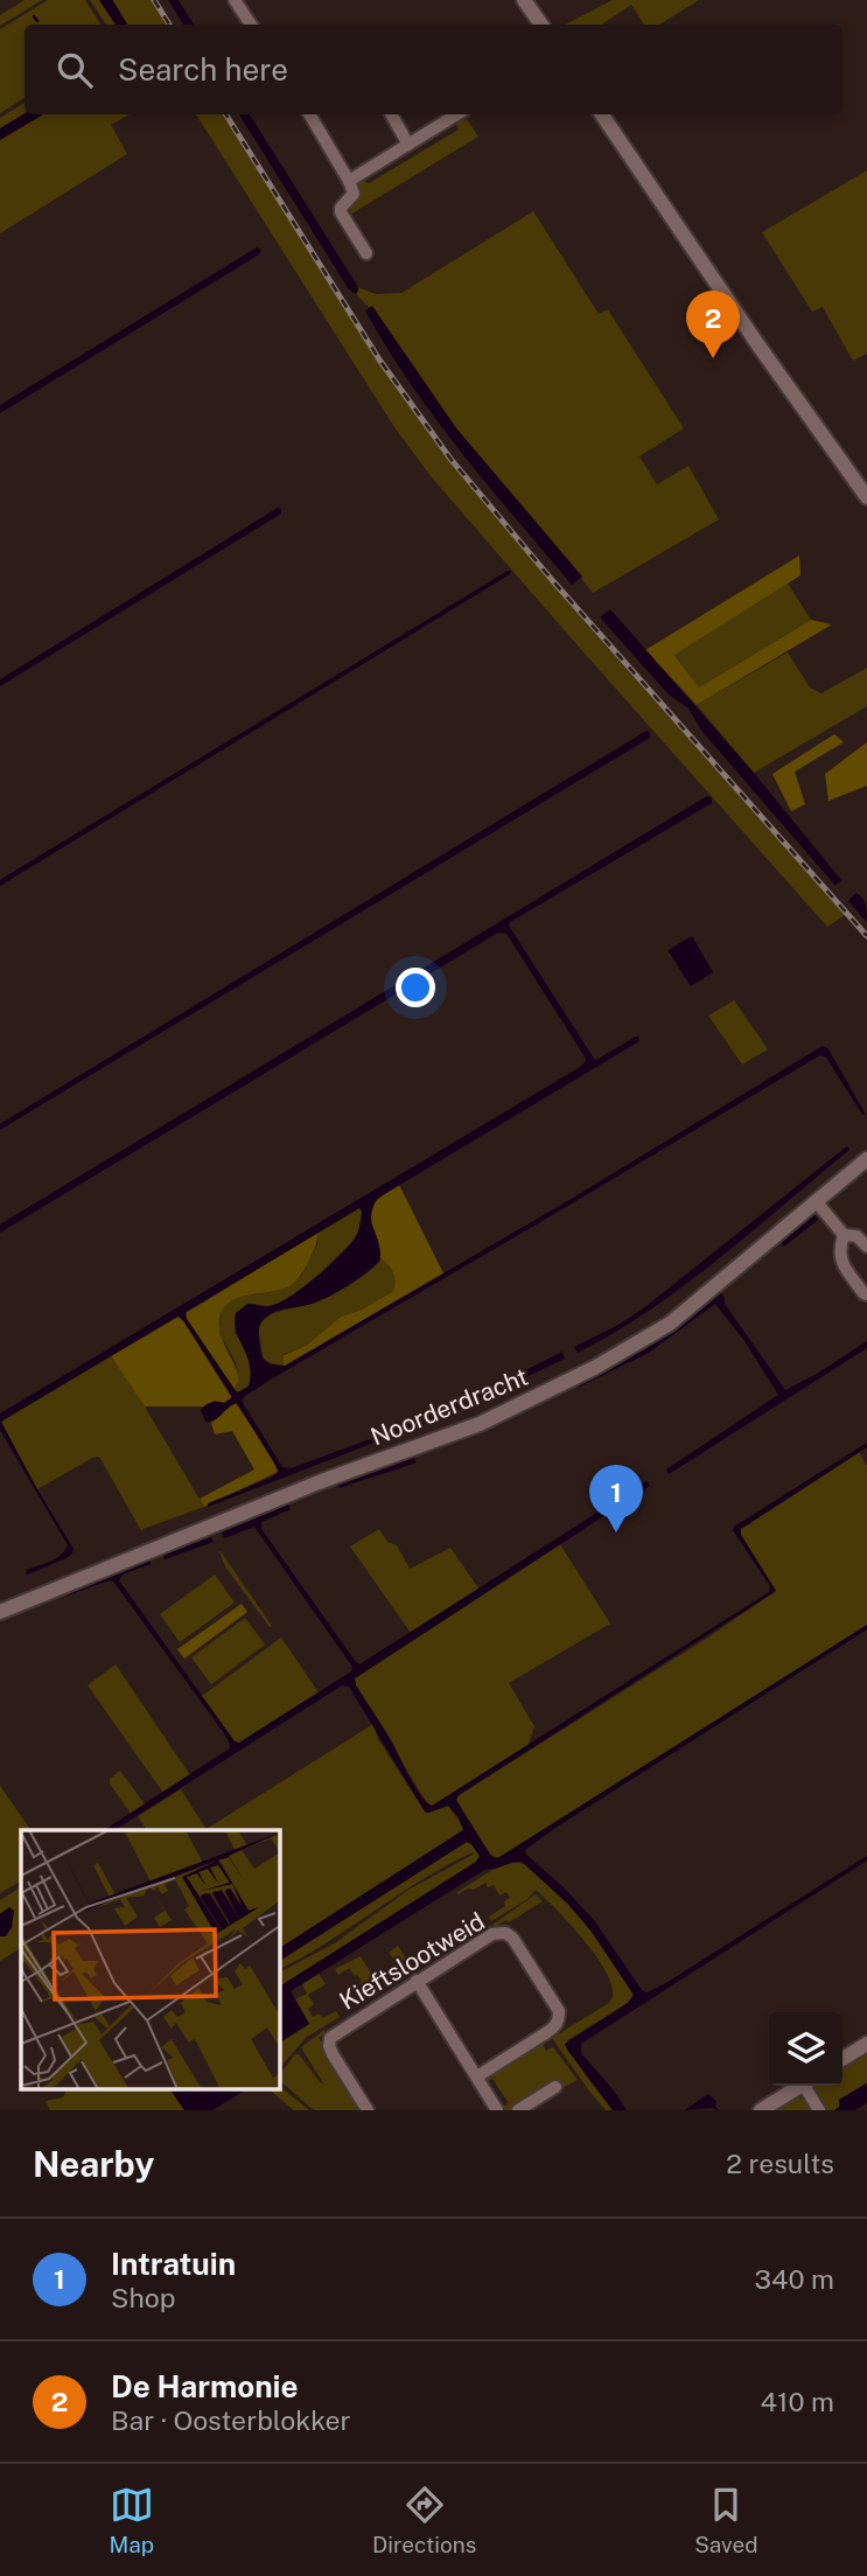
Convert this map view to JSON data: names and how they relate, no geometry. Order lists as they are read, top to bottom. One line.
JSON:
{"streets":{"street":["Noorderdracht","Kieftslootweid"]},"page":{"search":"Search here","pins":["2","1"],"heading":["Nearby","2 results"],"list":[{"mark":"1","name":"Intratuin","note":"Shop","value":"340 m"},{"mark":"2","name":"De Harmonie","note":"Bar · Oosterblokker","value":"410 m"}],"nav":["Map","Directions","Saved"]}}
